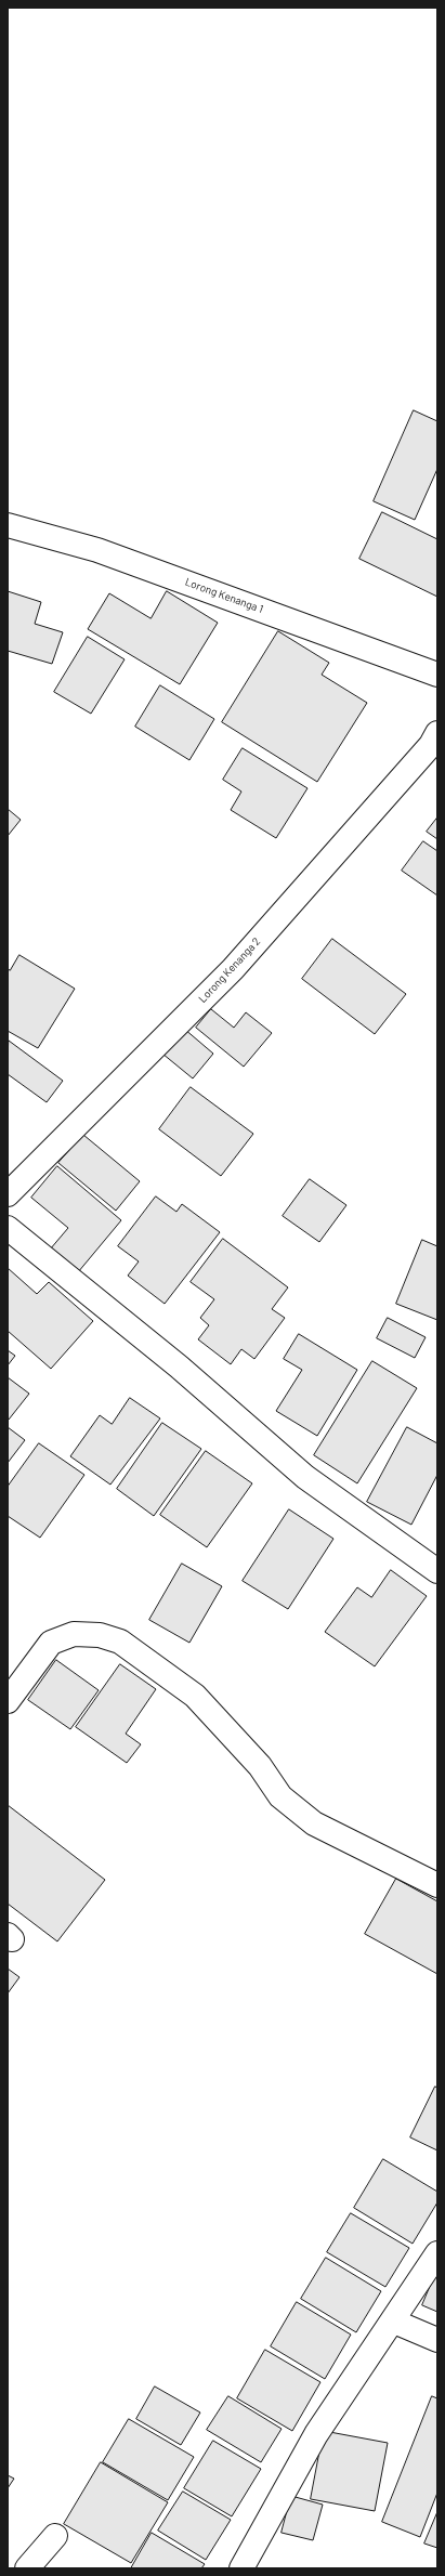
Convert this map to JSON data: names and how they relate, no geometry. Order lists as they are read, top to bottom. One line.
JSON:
{"streets":{"street":["Lorong Kenanga 1","Lorong Kenanga 2"]}}
